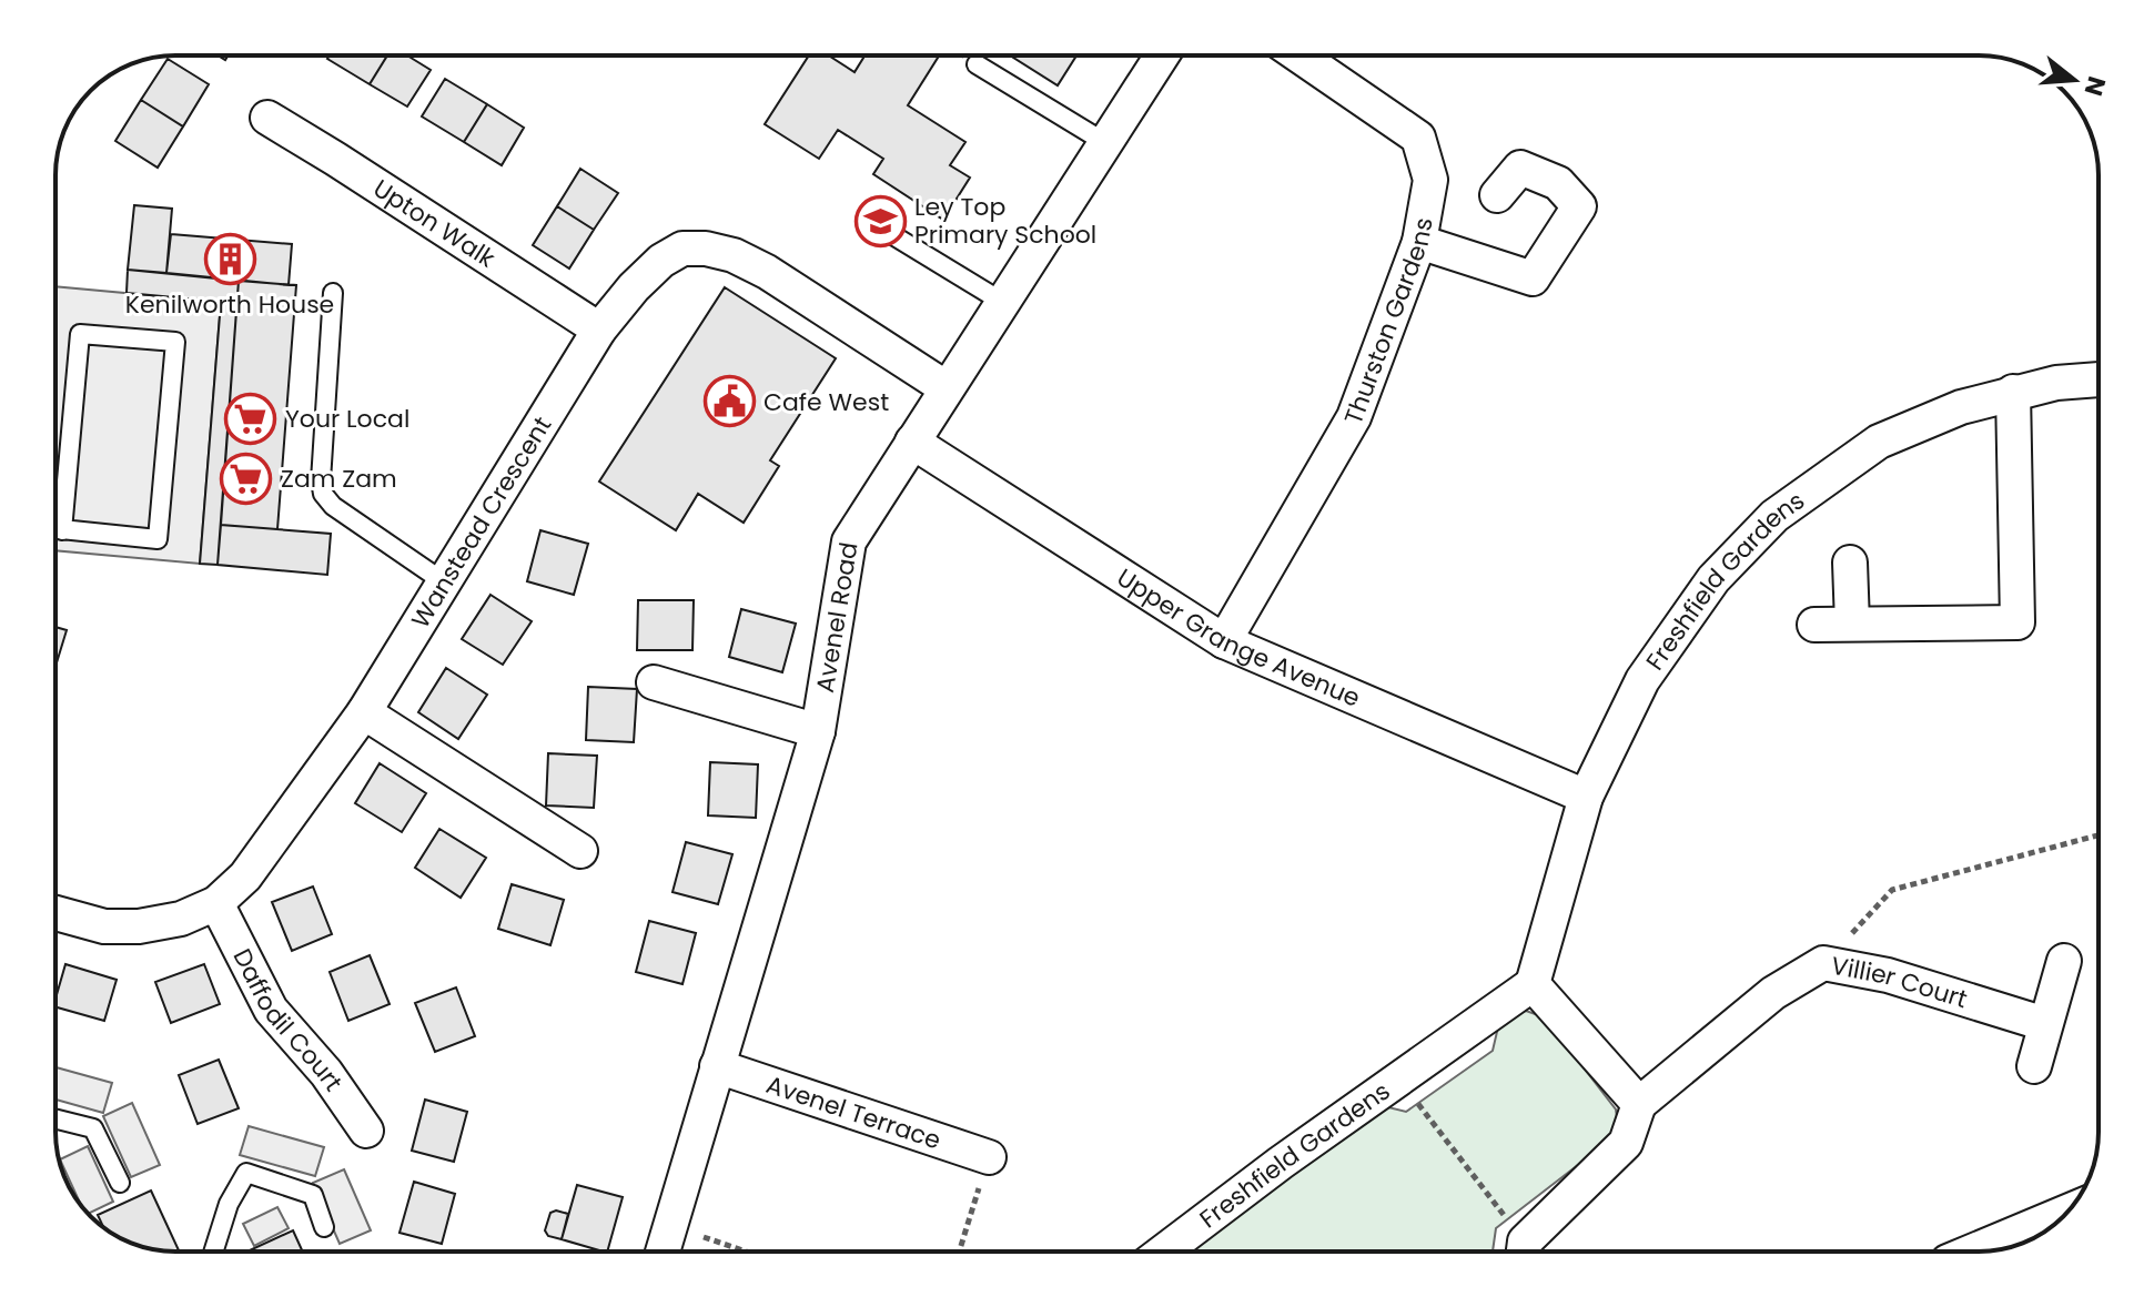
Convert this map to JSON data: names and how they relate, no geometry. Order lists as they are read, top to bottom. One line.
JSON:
{"streets":{"street":["Upton Walk","Thurston Gardens","Wanstead Crescent","Freshfield Gardens","Avenel Road","Upper Grange Avenue","Villier Court","Daffodil Court","Avenel Terrace"]},"crossings":[["Upton Walk","Wanstead Crescent"],["Thurston Gardens","Upper Grange Avenue"],["Wanstead Crescent","Avenel Road"],["Wanstead Crescent","Daffodil Court"],["Freshfield Gardens","Upper Grange Avenue"],["Avenel Road","Upper Grange Avenue"],["Avenel Road","Avenel Terrace"]],"places":{"school or university":["Ley Top Primary School"],"building":["Kenilworth House"],"public building":["Cafe West"],"supermarket":["Your Local","Zam Zam"]},"north":"right"}
